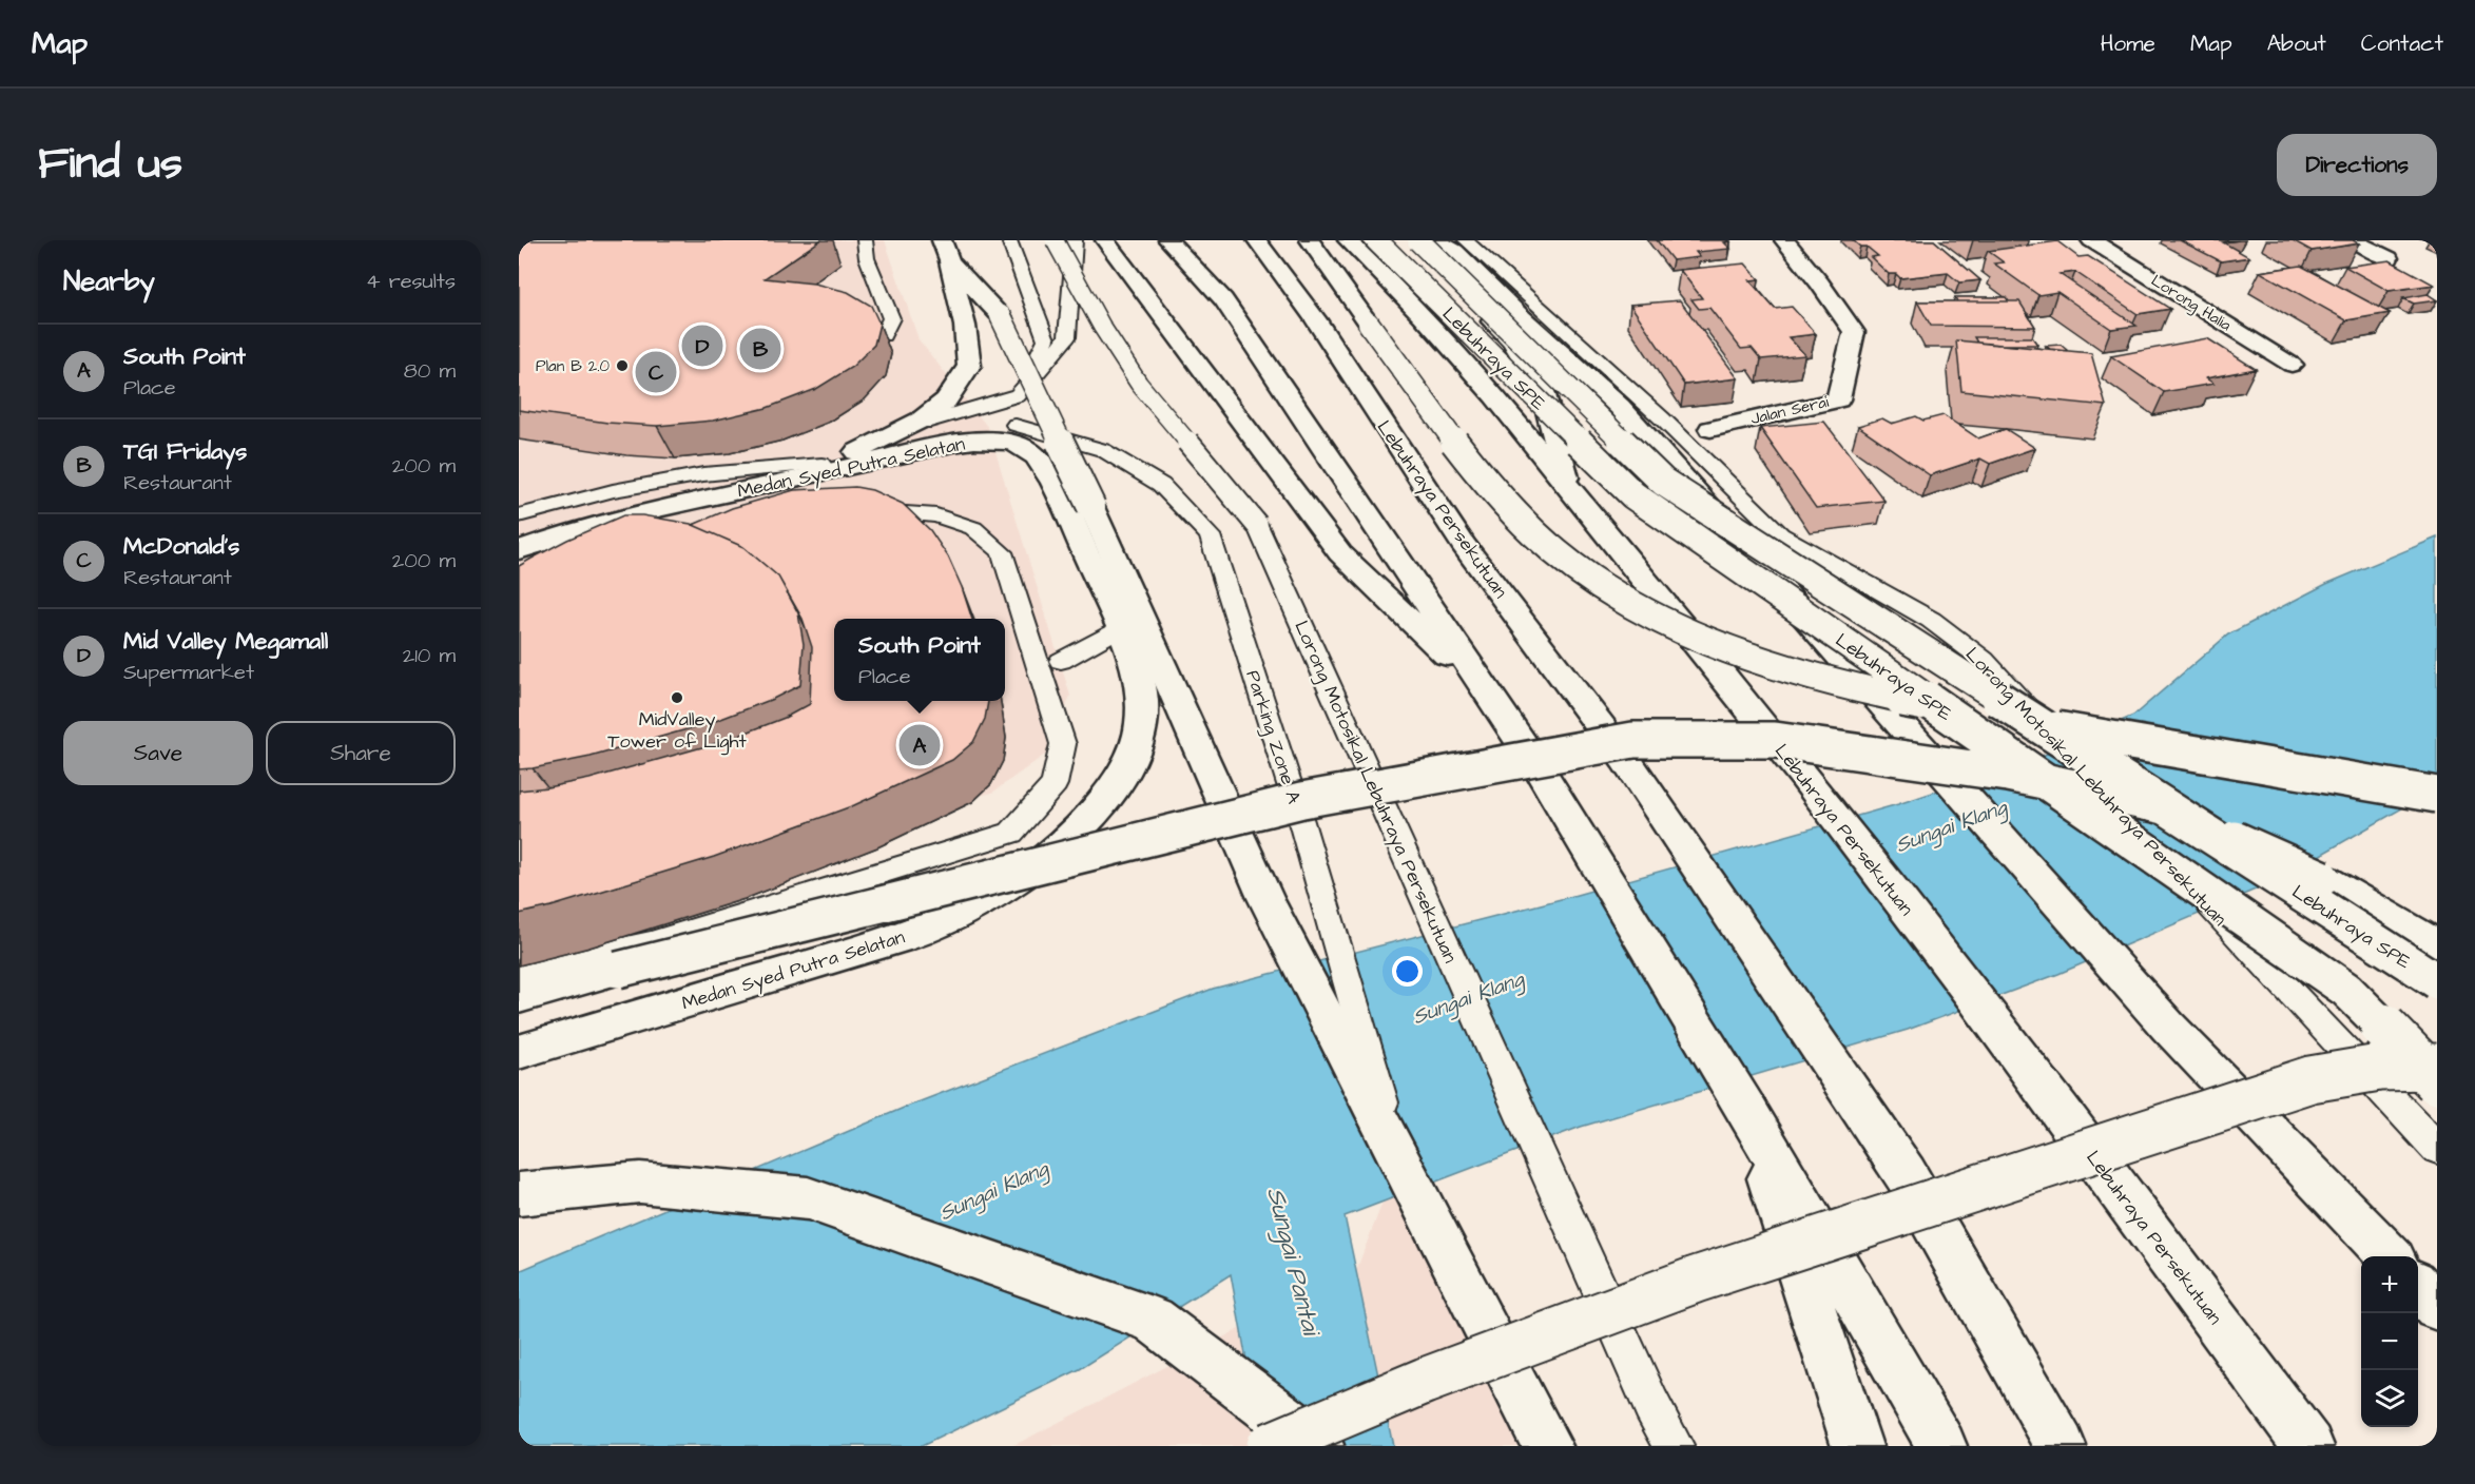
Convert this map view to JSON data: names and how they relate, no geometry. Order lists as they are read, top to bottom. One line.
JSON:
{"streets":{"main road":["Lorong Halia","Lebuhraya SPE","Jalan Serai","Medan Syed Putra Selatan","Lebuhraya Persekutuan"],"lane":["Parking Zone A","Lorong Motosikal Lebuhraya Persekutuan"]},"water":["Sungai Klang","Sungai Pantai"],"places":["Plan B 2.0","MidValley Tower of Light"],"page":{"header":"Map","nav":["Home","Map","About","Contact"],"title":"Find us","buttons":["Directions",["Save","Share"]],"heading":["Nearby","4 results"],"list":[{"mark":"A","name":"South Point","note":"Place","value":"80 m"},{"mark":"B","name":"TGI Fridays","note":"Restaurant","value":"200 m"},{"mark":"C","name":"McDonald's","note":"Restaurant","value":"200 m"},{"mark":"D","name":"Mid Valley Megamall","note":"Supermarket","value":"210 m"}],"pins":["D","B","C","A"],"popup":["South Point","Place"],"map_buttons":["+","−"]}}
